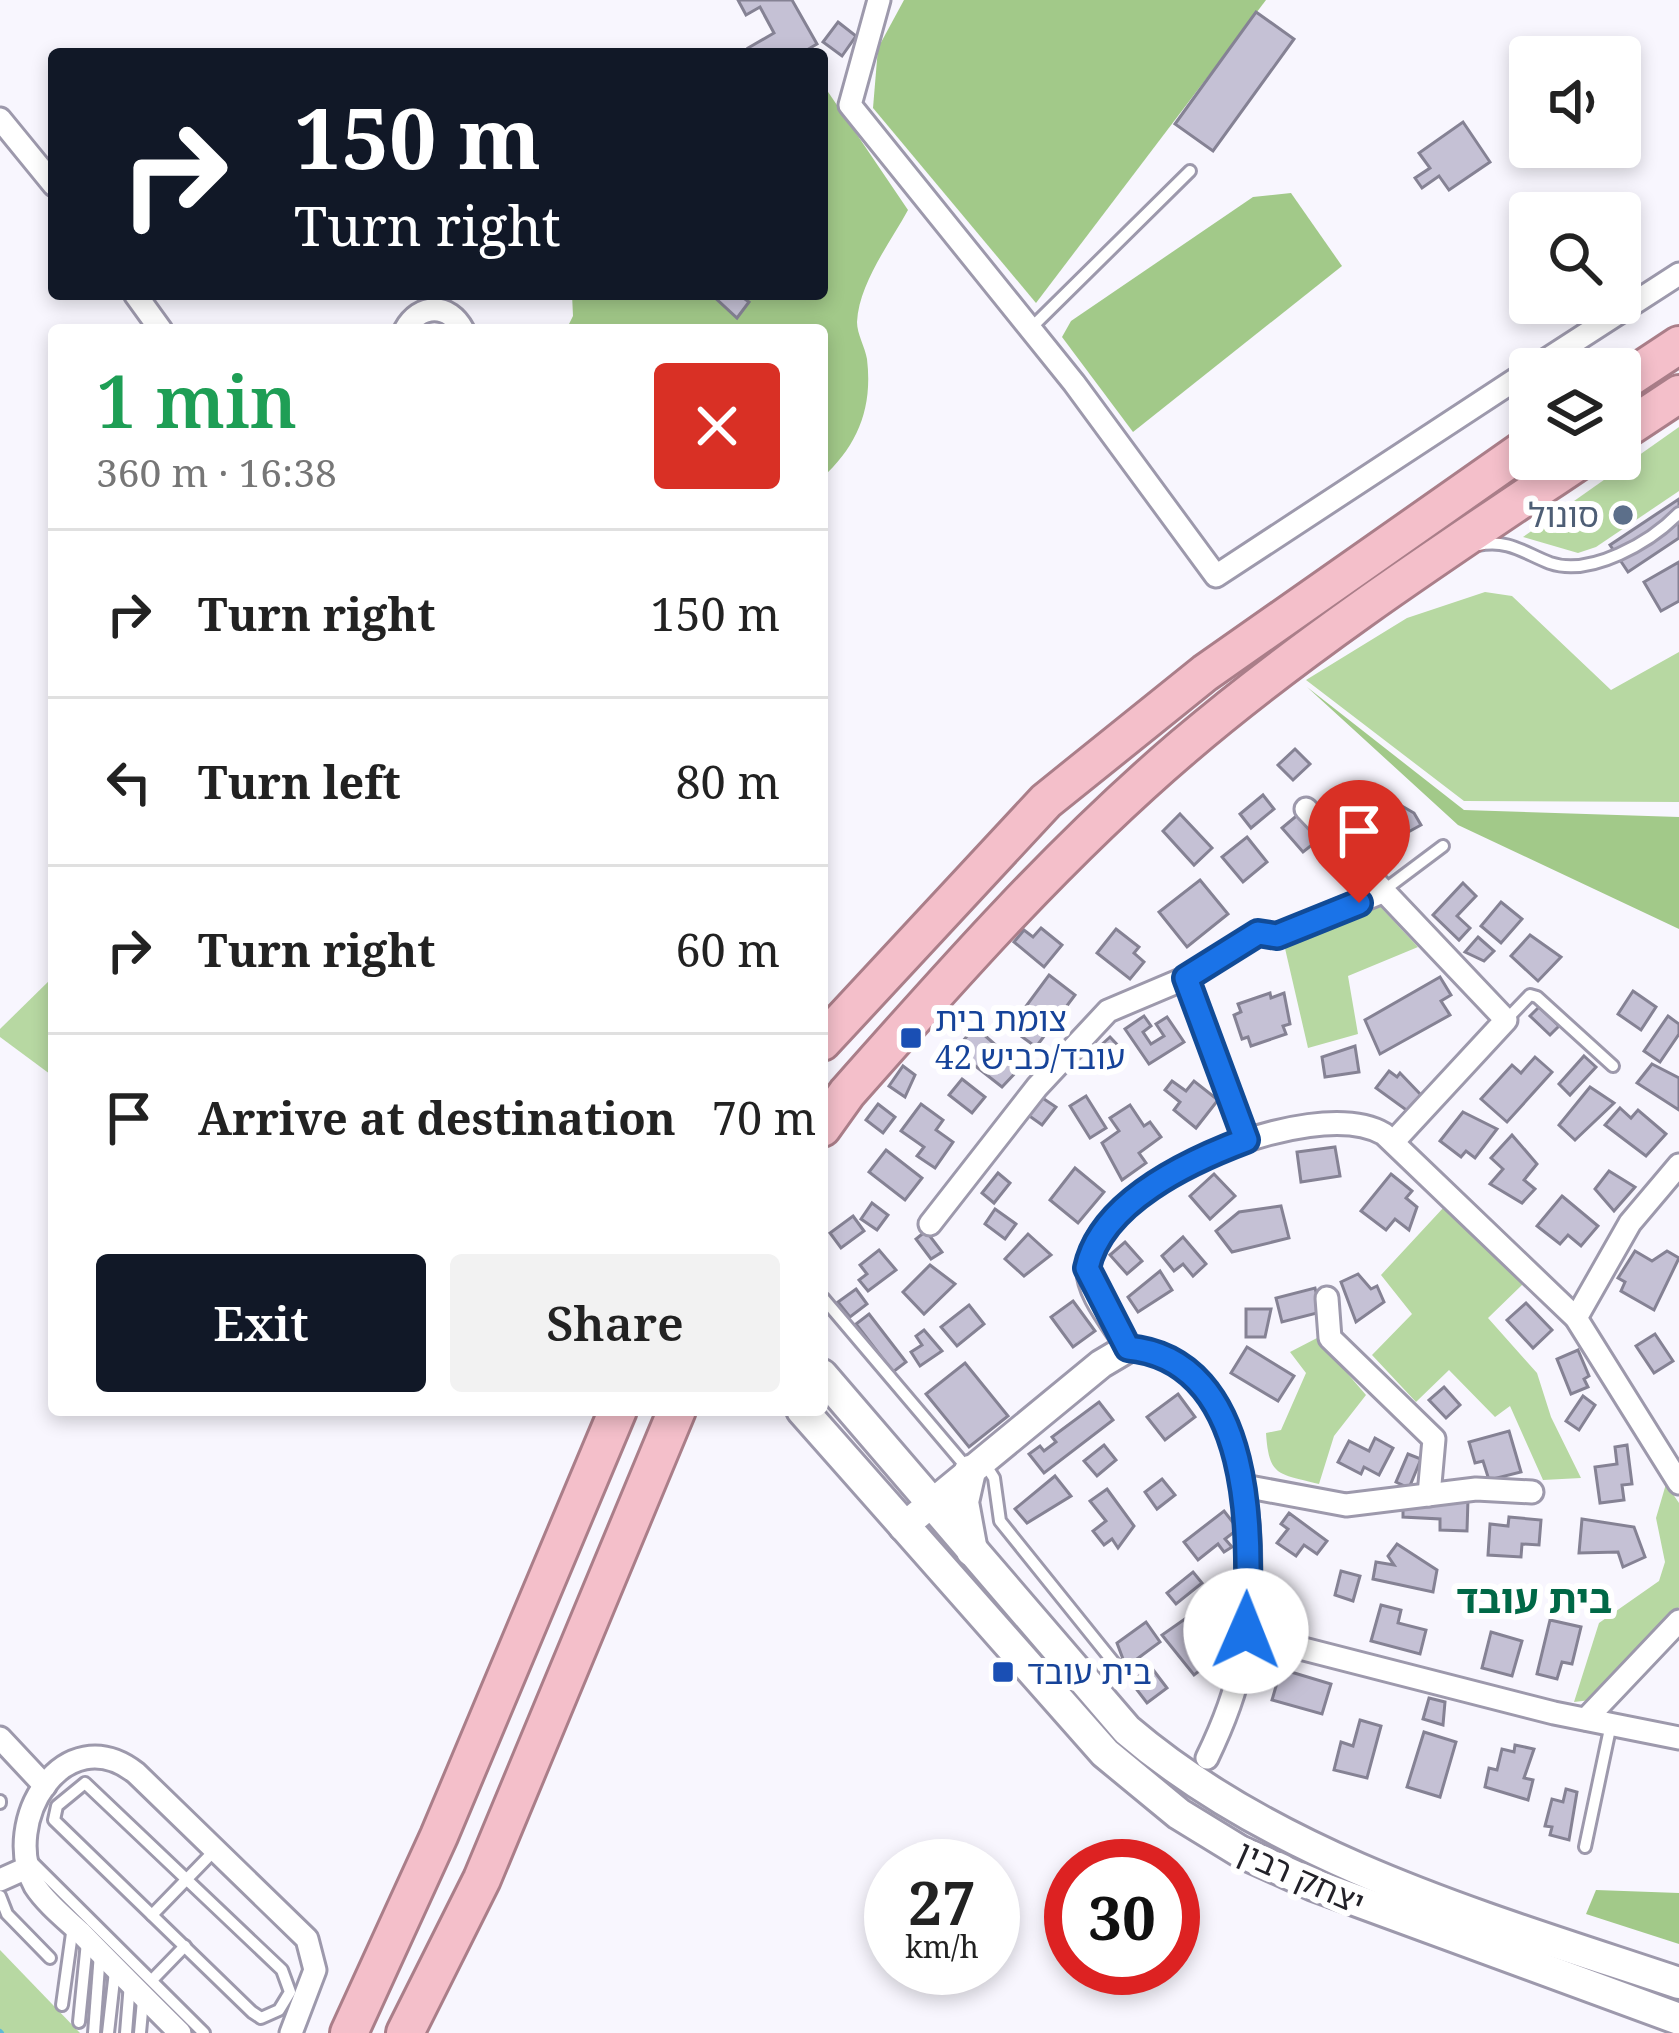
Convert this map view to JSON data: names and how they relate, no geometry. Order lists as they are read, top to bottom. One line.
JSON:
{"streets":{"main road":["יצחק רבין"]},"districts":["בית עובד"],"places":{"other":["סונול"],"transit":["צומת בית עובד/כביש 42","בית עובד"]},"page":{"turn":["150 m","Turn right"],"heading":["1 min","360 m · 16:38"],"list":[{"name":"Turn right","value":"150 m"},{"name":"Turn left","value":"80 m"},{"name":"Turn right","value":"60 m"},{"name":"Arrive at destination","value":"70 m"}],"buttons":["Exit","Share"],"speed":"27 km/h","limit":"30"}}
